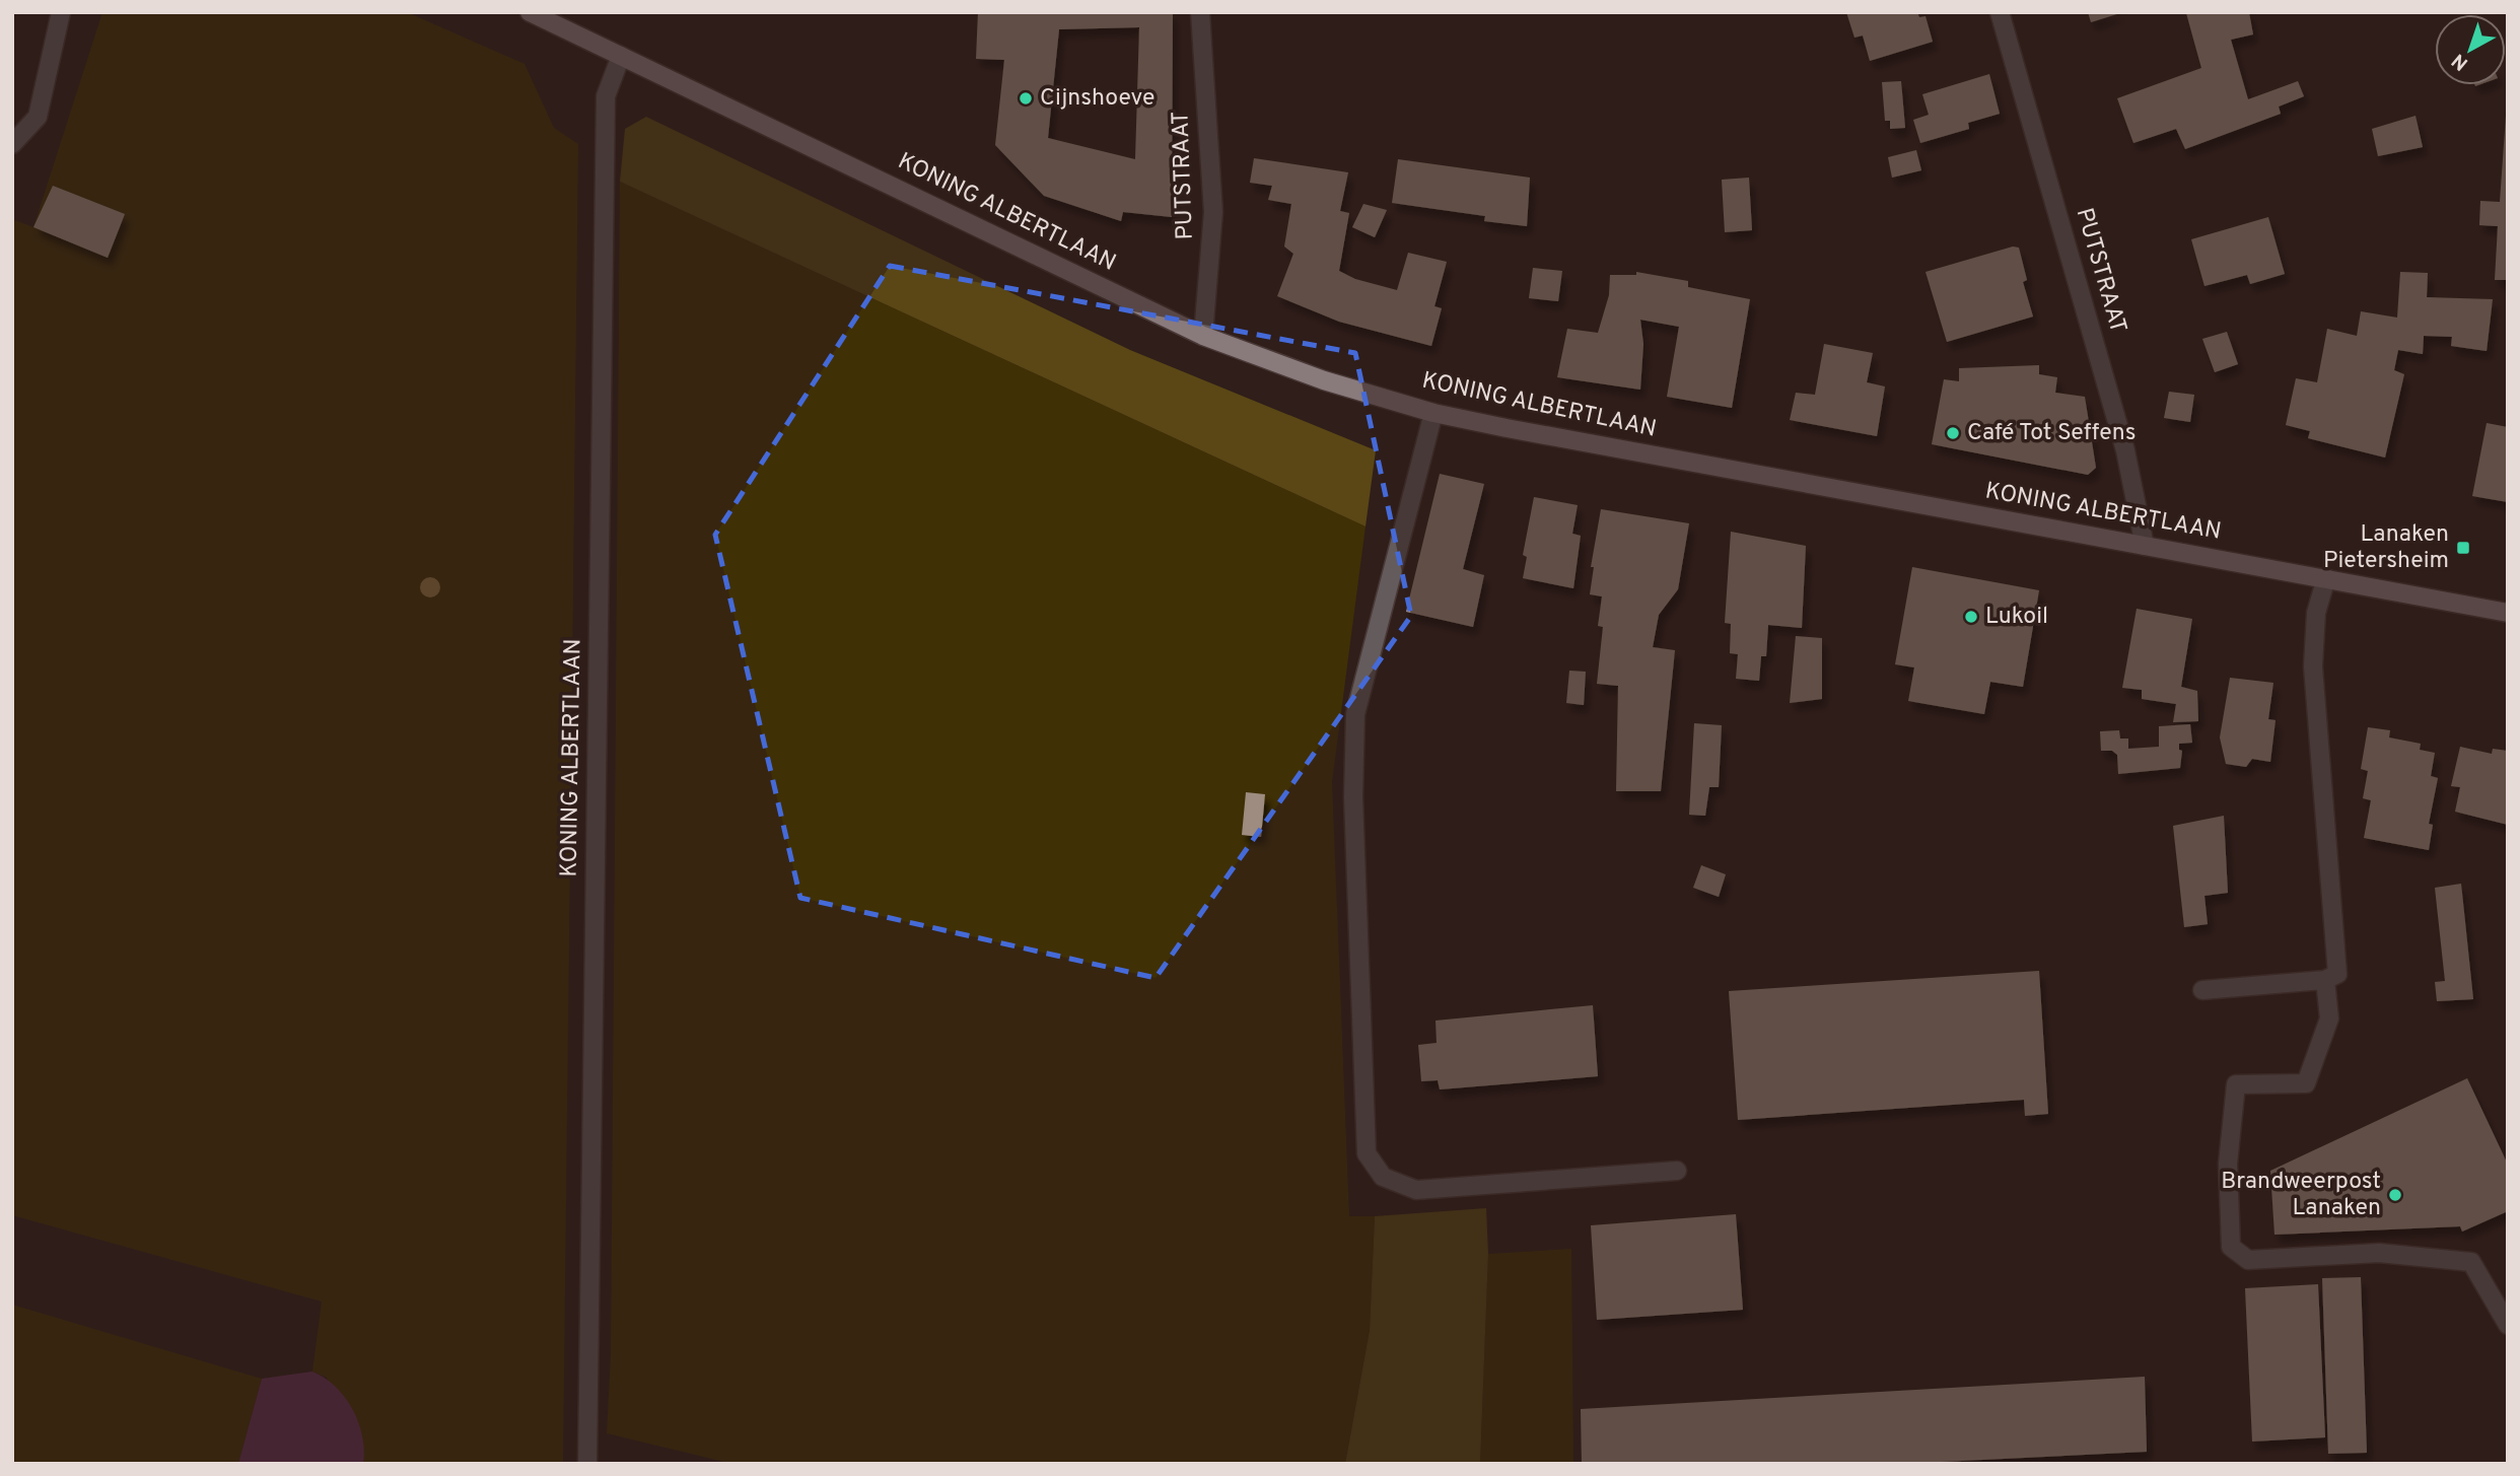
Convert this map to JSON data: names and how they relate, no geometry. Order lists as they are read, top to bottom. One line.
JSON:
{"streets":{"street":["PUTSTRAAT","KONING ALBERTLAAN"]},"crossings":[["PUTSTRAAT","KONING ALBERTLAAN"]],"places":{"other":["Cijnshoeve","Café Tot Seffens","Lukoil","Brandweerpost Lanaken"],"transit":["Lanaken Pietersheim"]},"north":"bottom left"}
